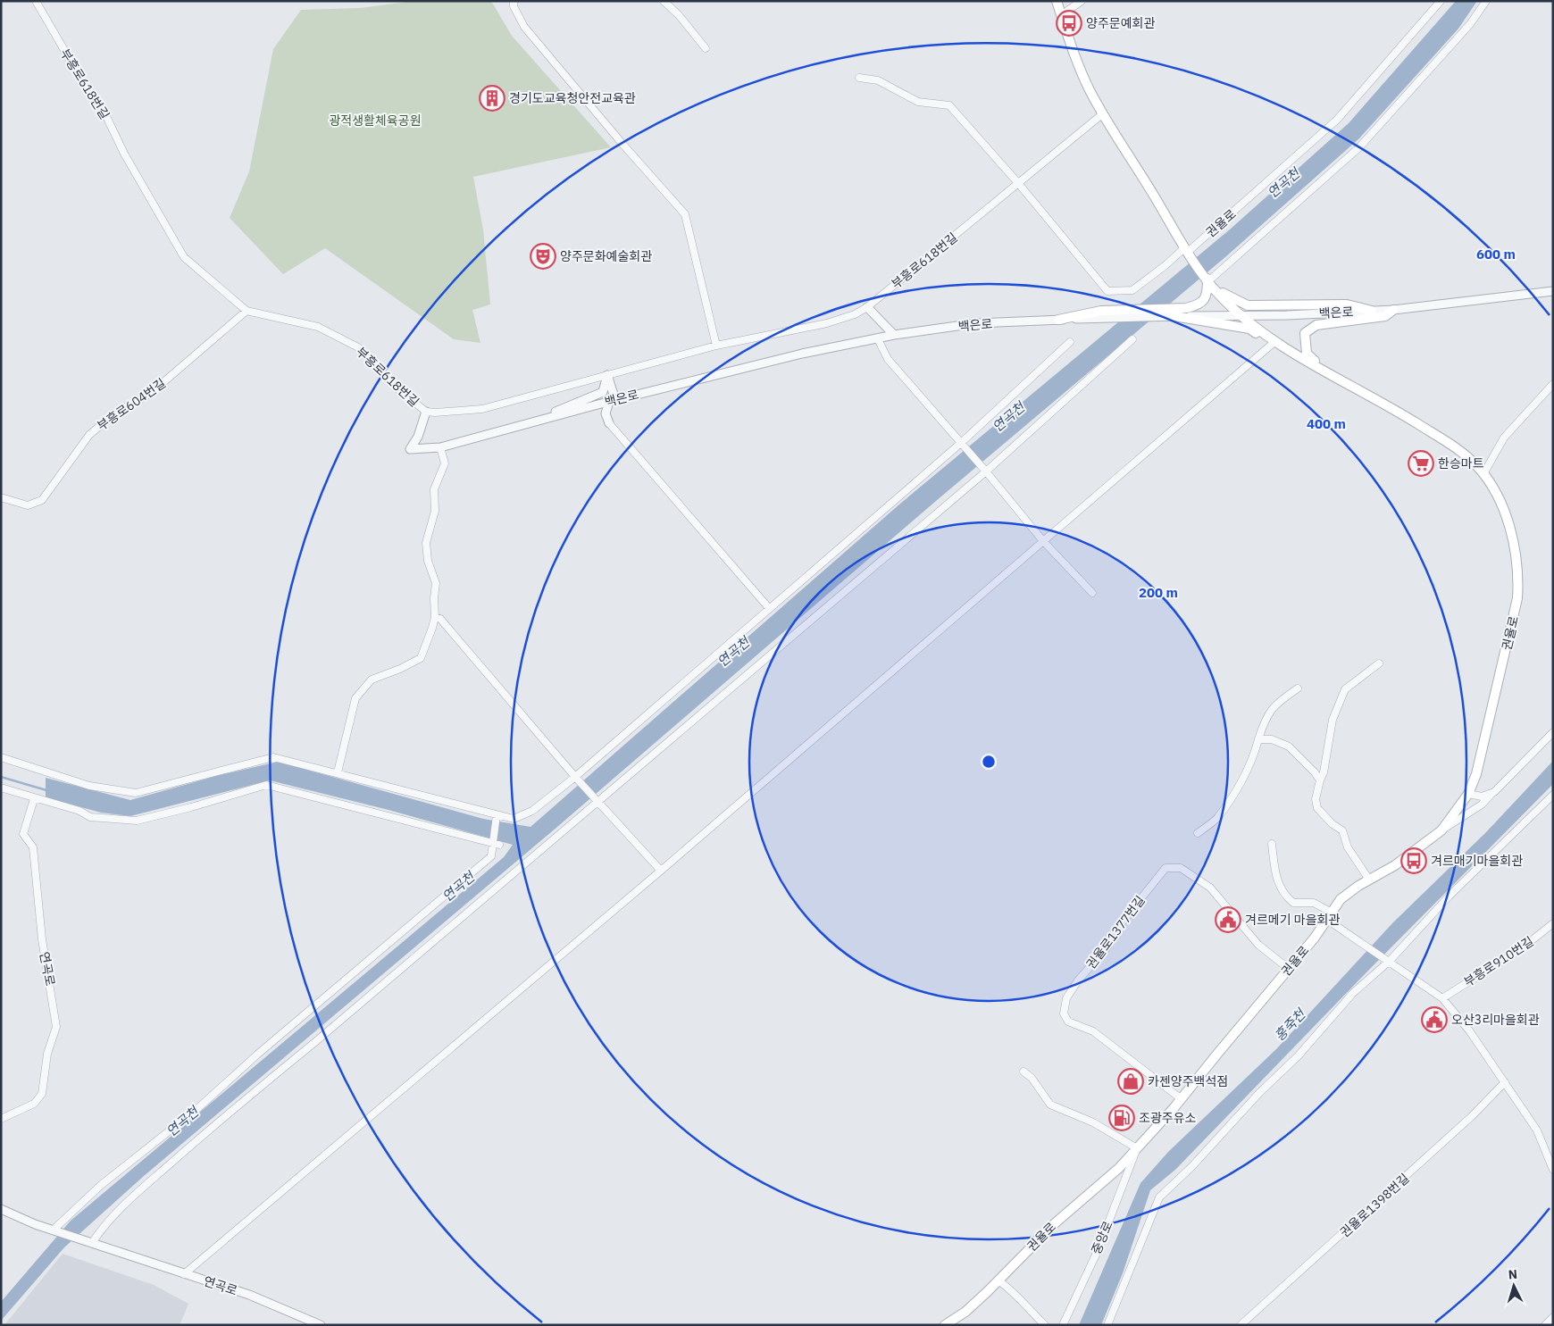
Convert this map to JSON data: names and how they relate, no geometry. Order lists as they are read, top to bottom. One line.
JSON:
{"streets":{"main road":["권율로"],"street":["부흥로618번길","백은로","부흥로604번길","권율로1377번길","부흥로910번길","연곡로","권율로1398번길","중앙로"]},"crossings":[["부흥로618번길","권율로"],["부흥로618번길","백은로"],["부흥로618번길","부흥로604번길"],["권율로","백은로"],["권율로","권율로1377번길"],["권율로","중앙로"]],"water":["연곡천","홍죽천"],"parks":["광적생활체육공원"],"places":{"bus stop":["양주문예회관","겨르매기마을회관"],"building":["경기도교육청안전교육관"],"theatre":["양주문화예술회관"],"supermarket":["한승마트"],"public building":["겨르메기 마을회관","오산3리마을회관"],"shop":["카젠양주백석점"],"fuel station":["조광주유소"]},"north":"top","rings":["600 m","400 m","200 m"]}
